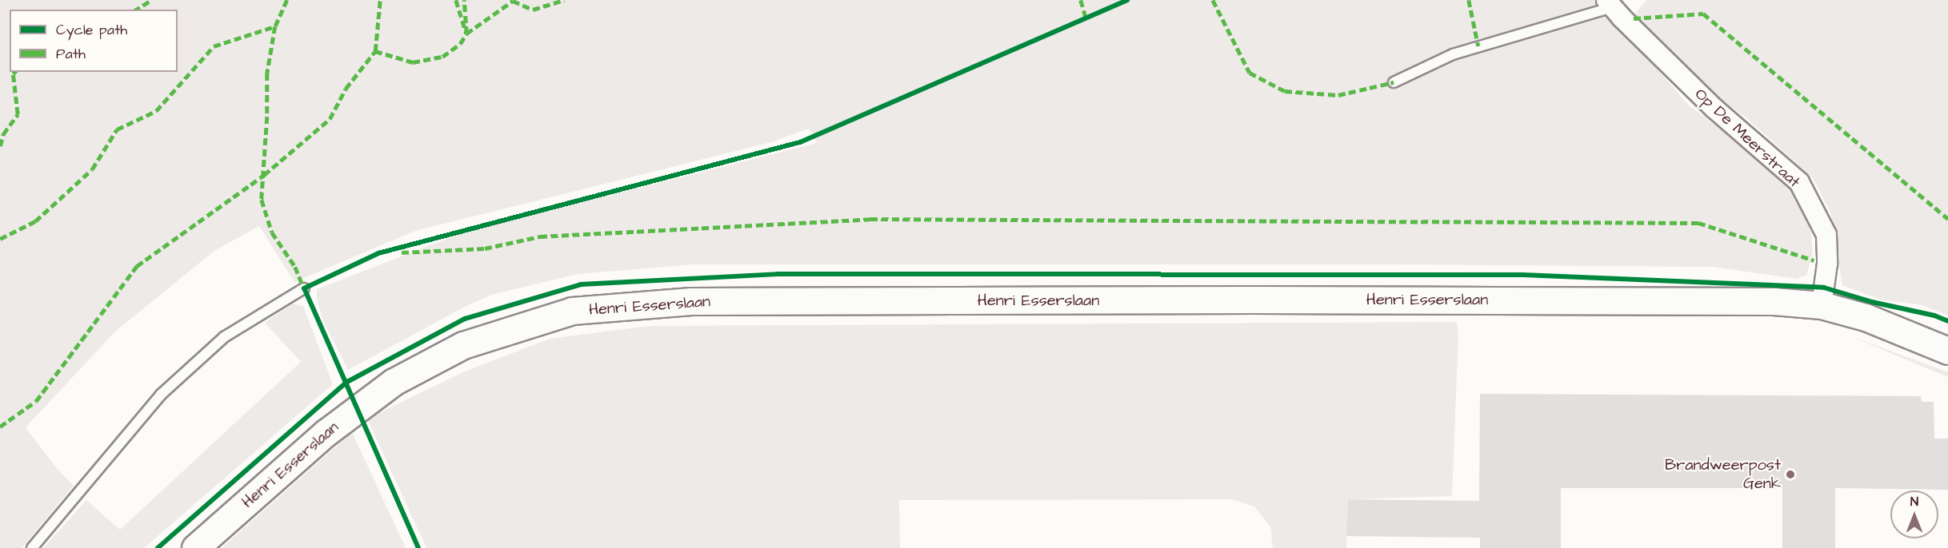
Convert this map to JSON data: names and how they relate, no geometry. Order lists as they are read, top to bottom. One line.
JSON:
{"streets":{"street":["Op De Meerstraat","Henri Esserslaan"]},"crossings":[["Op De Meerstraat","Henri Esserslaan"]],"places":["Brandweerpost Genk"],"legend":["Cycle path","Path"],"north":"top"}
